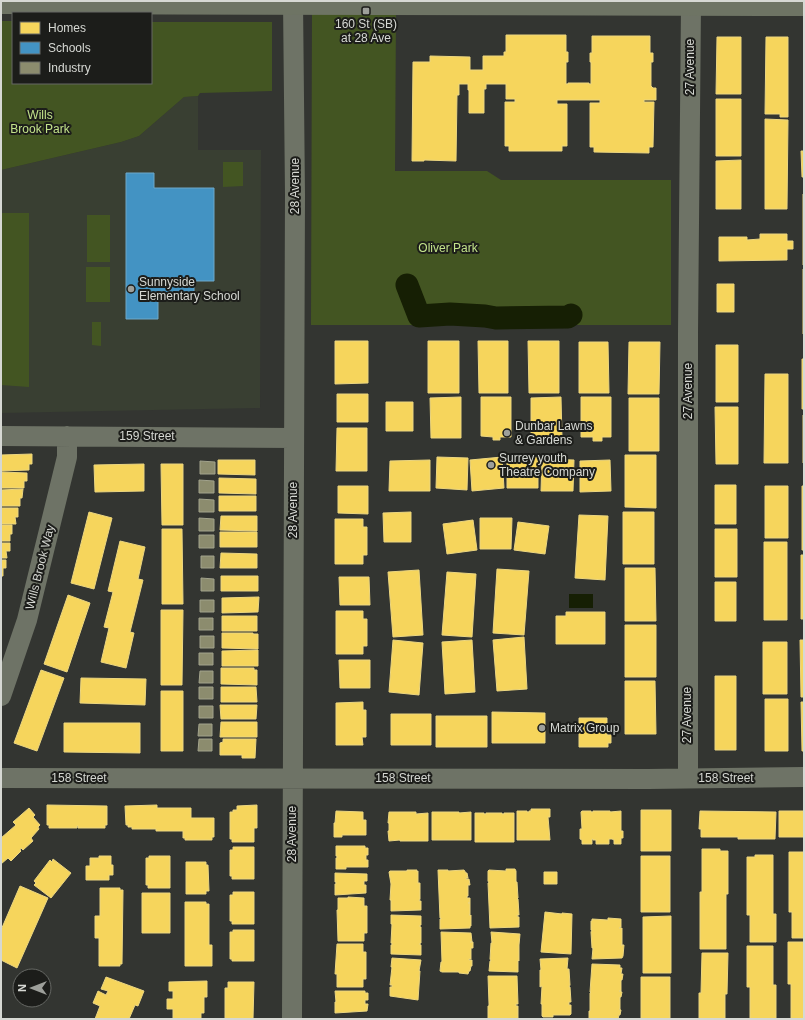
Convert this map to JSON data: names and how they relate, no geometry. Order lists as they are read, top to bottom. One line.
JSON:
{"streets":{"street":["27 Avenue","28 Avenue","159 Street","Wills Brook Way","158 Street"]},"crossings":[["27 Avenue","158 Street"],["28 Avenue","159 Street"],["28 Avenue","158 Street"],["159 Street","Wills Brook Way"]],"parks":["Wills Brook Park","Oliver Park"],"places":{"transit":["160 St (SB) at 28 Ave"],"other":["Sunnyside Elementary School","Dunbar Lawns & Gardens","Surrey youth Theatre Company","Matrix Group"]},"legend":["Homes","Schools","Industry"],"north":"left"}
